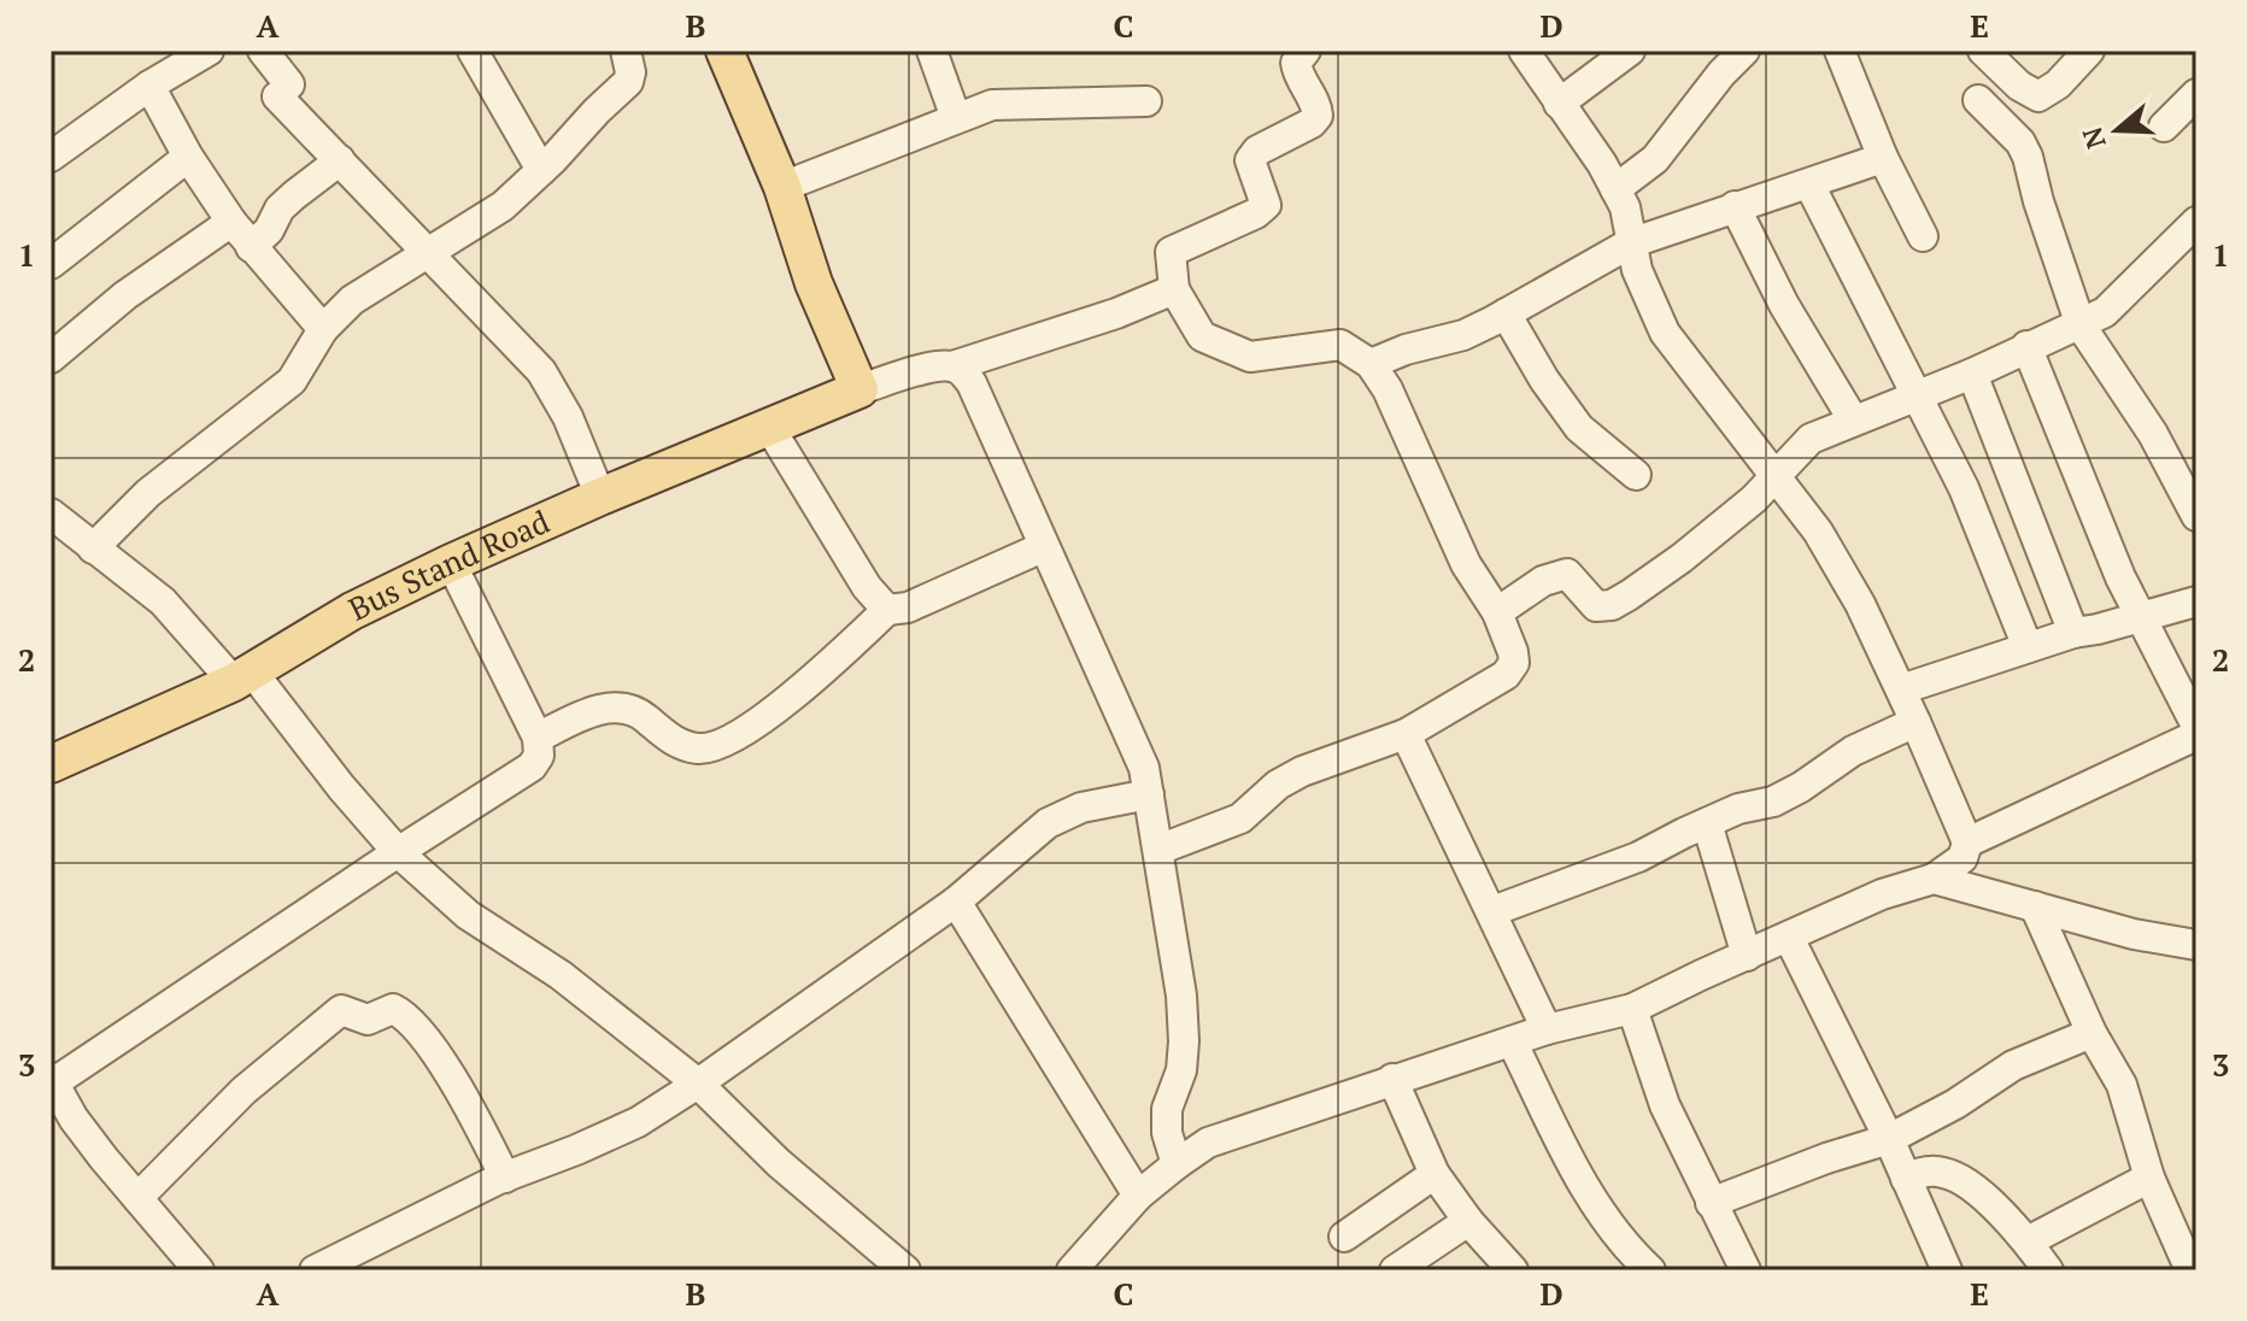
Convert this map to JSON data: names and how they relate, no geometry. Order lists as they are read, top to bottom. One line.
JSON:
{"streets":{"main road":["Bus Stand Road"]},"north":"left","grid":{"columns":["A","B","C","D","E"],"rows":["1","2","3"]}}
